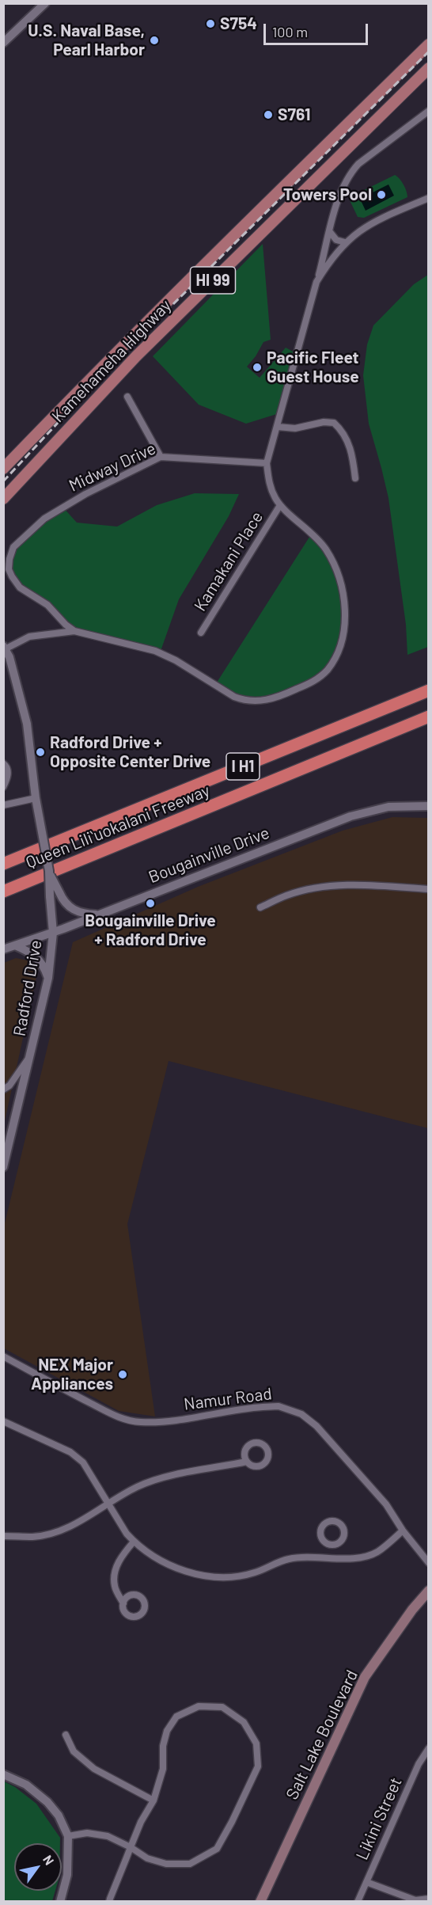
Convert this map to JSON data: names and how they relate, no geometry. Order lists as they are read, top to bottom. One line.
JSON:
{"streets":{"highway":["I H1","Queen Liliʻuokalani Freeway"],"main road":["HI 99","Kamehameha Highway","Salt Lake Boulevard"],"street":["Midway Drive","Kamakani Place","Bougainville Drive","Radford Drive","Namur Road","Likini Street"]},"crossings":[["Bougainville Drive","Radford Drive"]],"places":["S754","U.S. Naval Base, Pearl Harbor","S761","Towers Pool","Pacific Fleet Guest House","Radford Drive + Opposite Center Drive","Bougainville Drive + Radford Drive","NEX Major Appliances"],"scale_bar":"100 m","north":"top right"}
